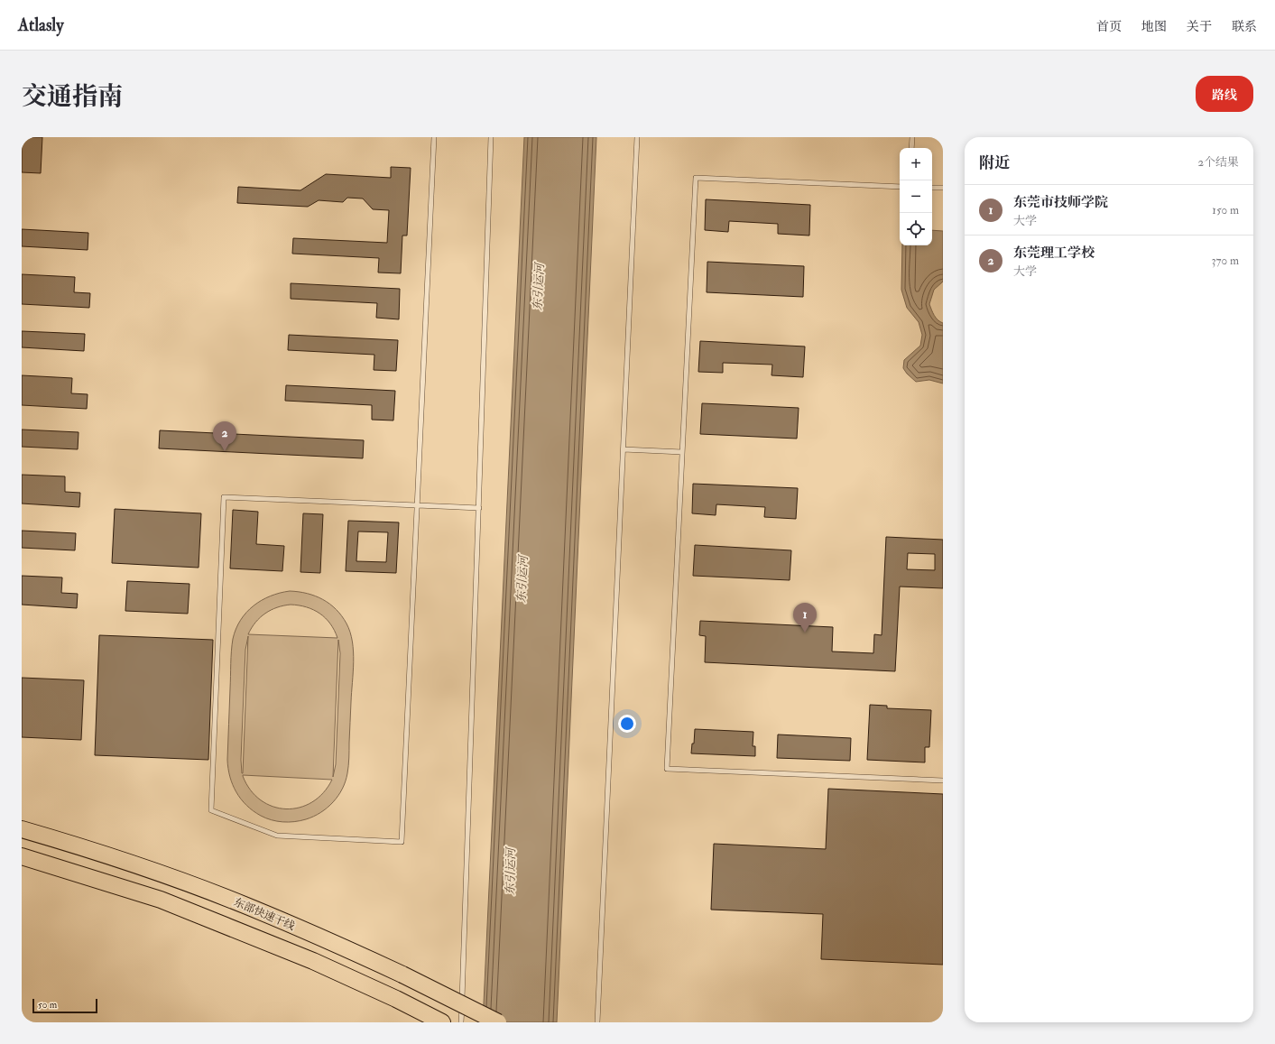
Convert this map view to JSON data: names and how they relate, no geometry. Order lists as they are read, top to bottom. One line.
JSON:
{"streets":{"highway":["东部快速干线"]},"water":["东引运河"],"scale_bar":"50 m","page":{"header":"Atlasly","nav":["首页","地图","关于","联系"],"title":"交通指南","buttons":"路线","heading":["附近","2个结果"],"map_buttons":["+","−"],"list":[{"mark":"1","name":"东莞市技师学院","note":"大学","value":"150 m"},{"mark":"2","name":"东莞理工学校","note":"大学","value":"370 m"}],"pins":["2","1"],"scale":"50 m"}}
